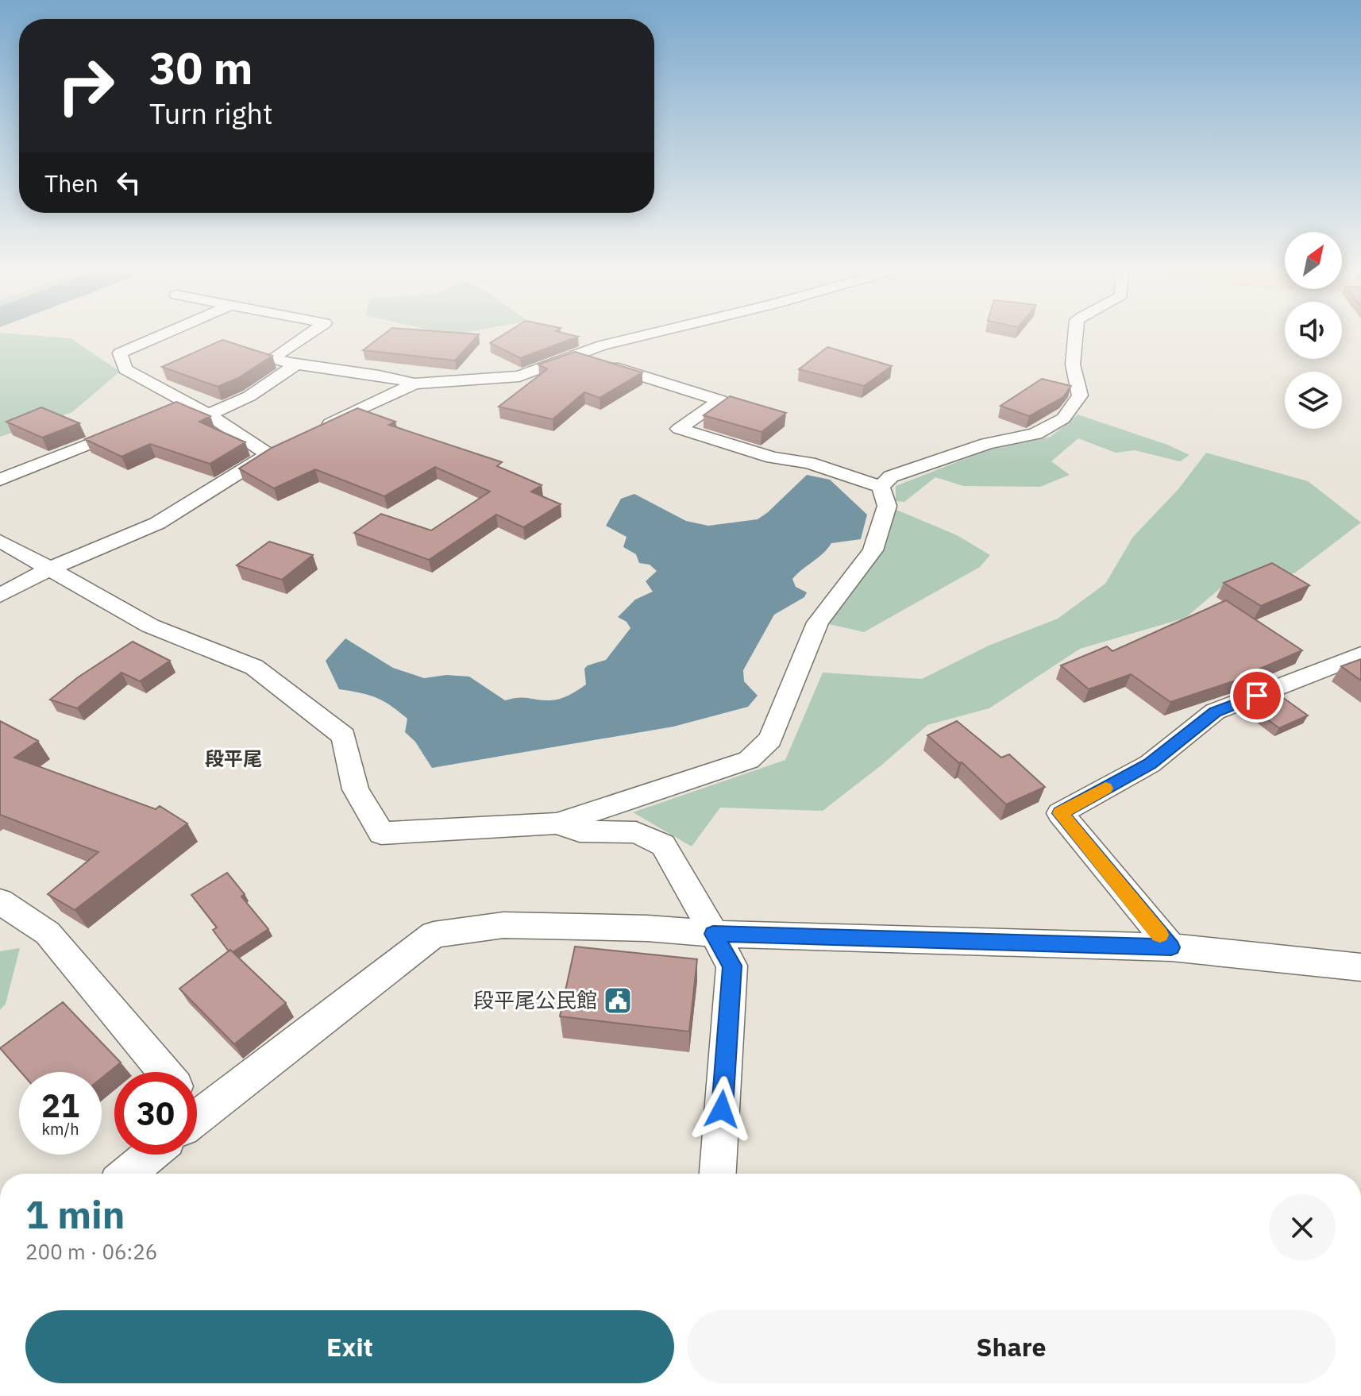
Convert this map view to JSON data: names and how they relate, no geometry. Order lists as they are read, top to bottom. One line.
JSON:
{"districts":["段平尾"],"places":{"public building":["段平尾公民館"]},"north":"top right","page":{"turn":["30 m","Turn right"],"then":"Then","speed":"21 km/h","limit":"30","heading":["1 min","200 m · 06:26"],"buttons":["Exit","Share"]}}
